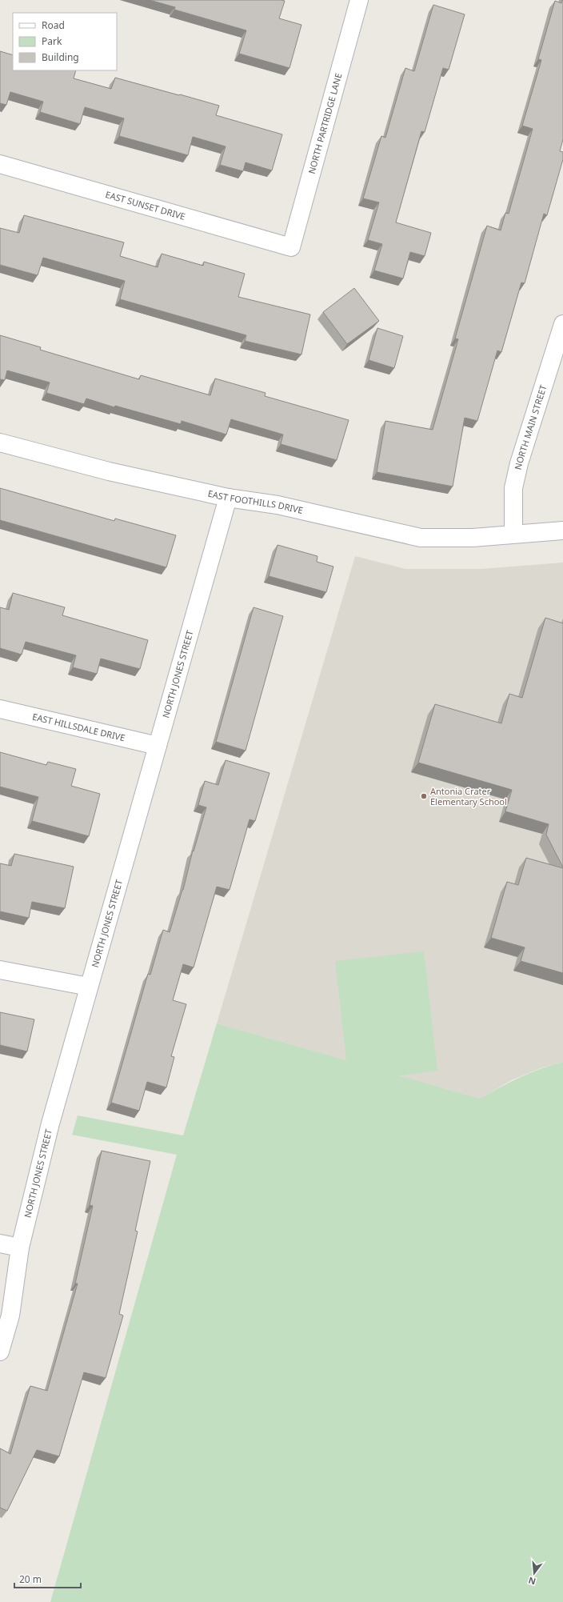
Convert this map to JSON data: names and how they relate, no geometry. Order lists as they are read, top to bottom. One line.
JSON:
{"streets":{"street":["NORTH PARTRIDGE LANE","EAST SUNSET DRIVE","NORTH MAIN STREET","EAST FOOTHILLS DRIVE","NORTH JONES STREET","EAST HILLSDALE DRIVE"]},"crossings":[["NORTH PARTRIDGE LANE","EAST SUNSET DRIVE"],["NORTH MAIN STREET","EAST FOOTHILLS DRIVE"],["EAST FOOTHILLS DRIVE","NORTH JONES STREET"],["NORTH JONES STREET","EAST HILLSDALE DRIVE"]],"places":["Antonia Crater Elementary School"],"legend":["Road","Park","Building"],"scale_bar":"20 m","north":"bottom"}
